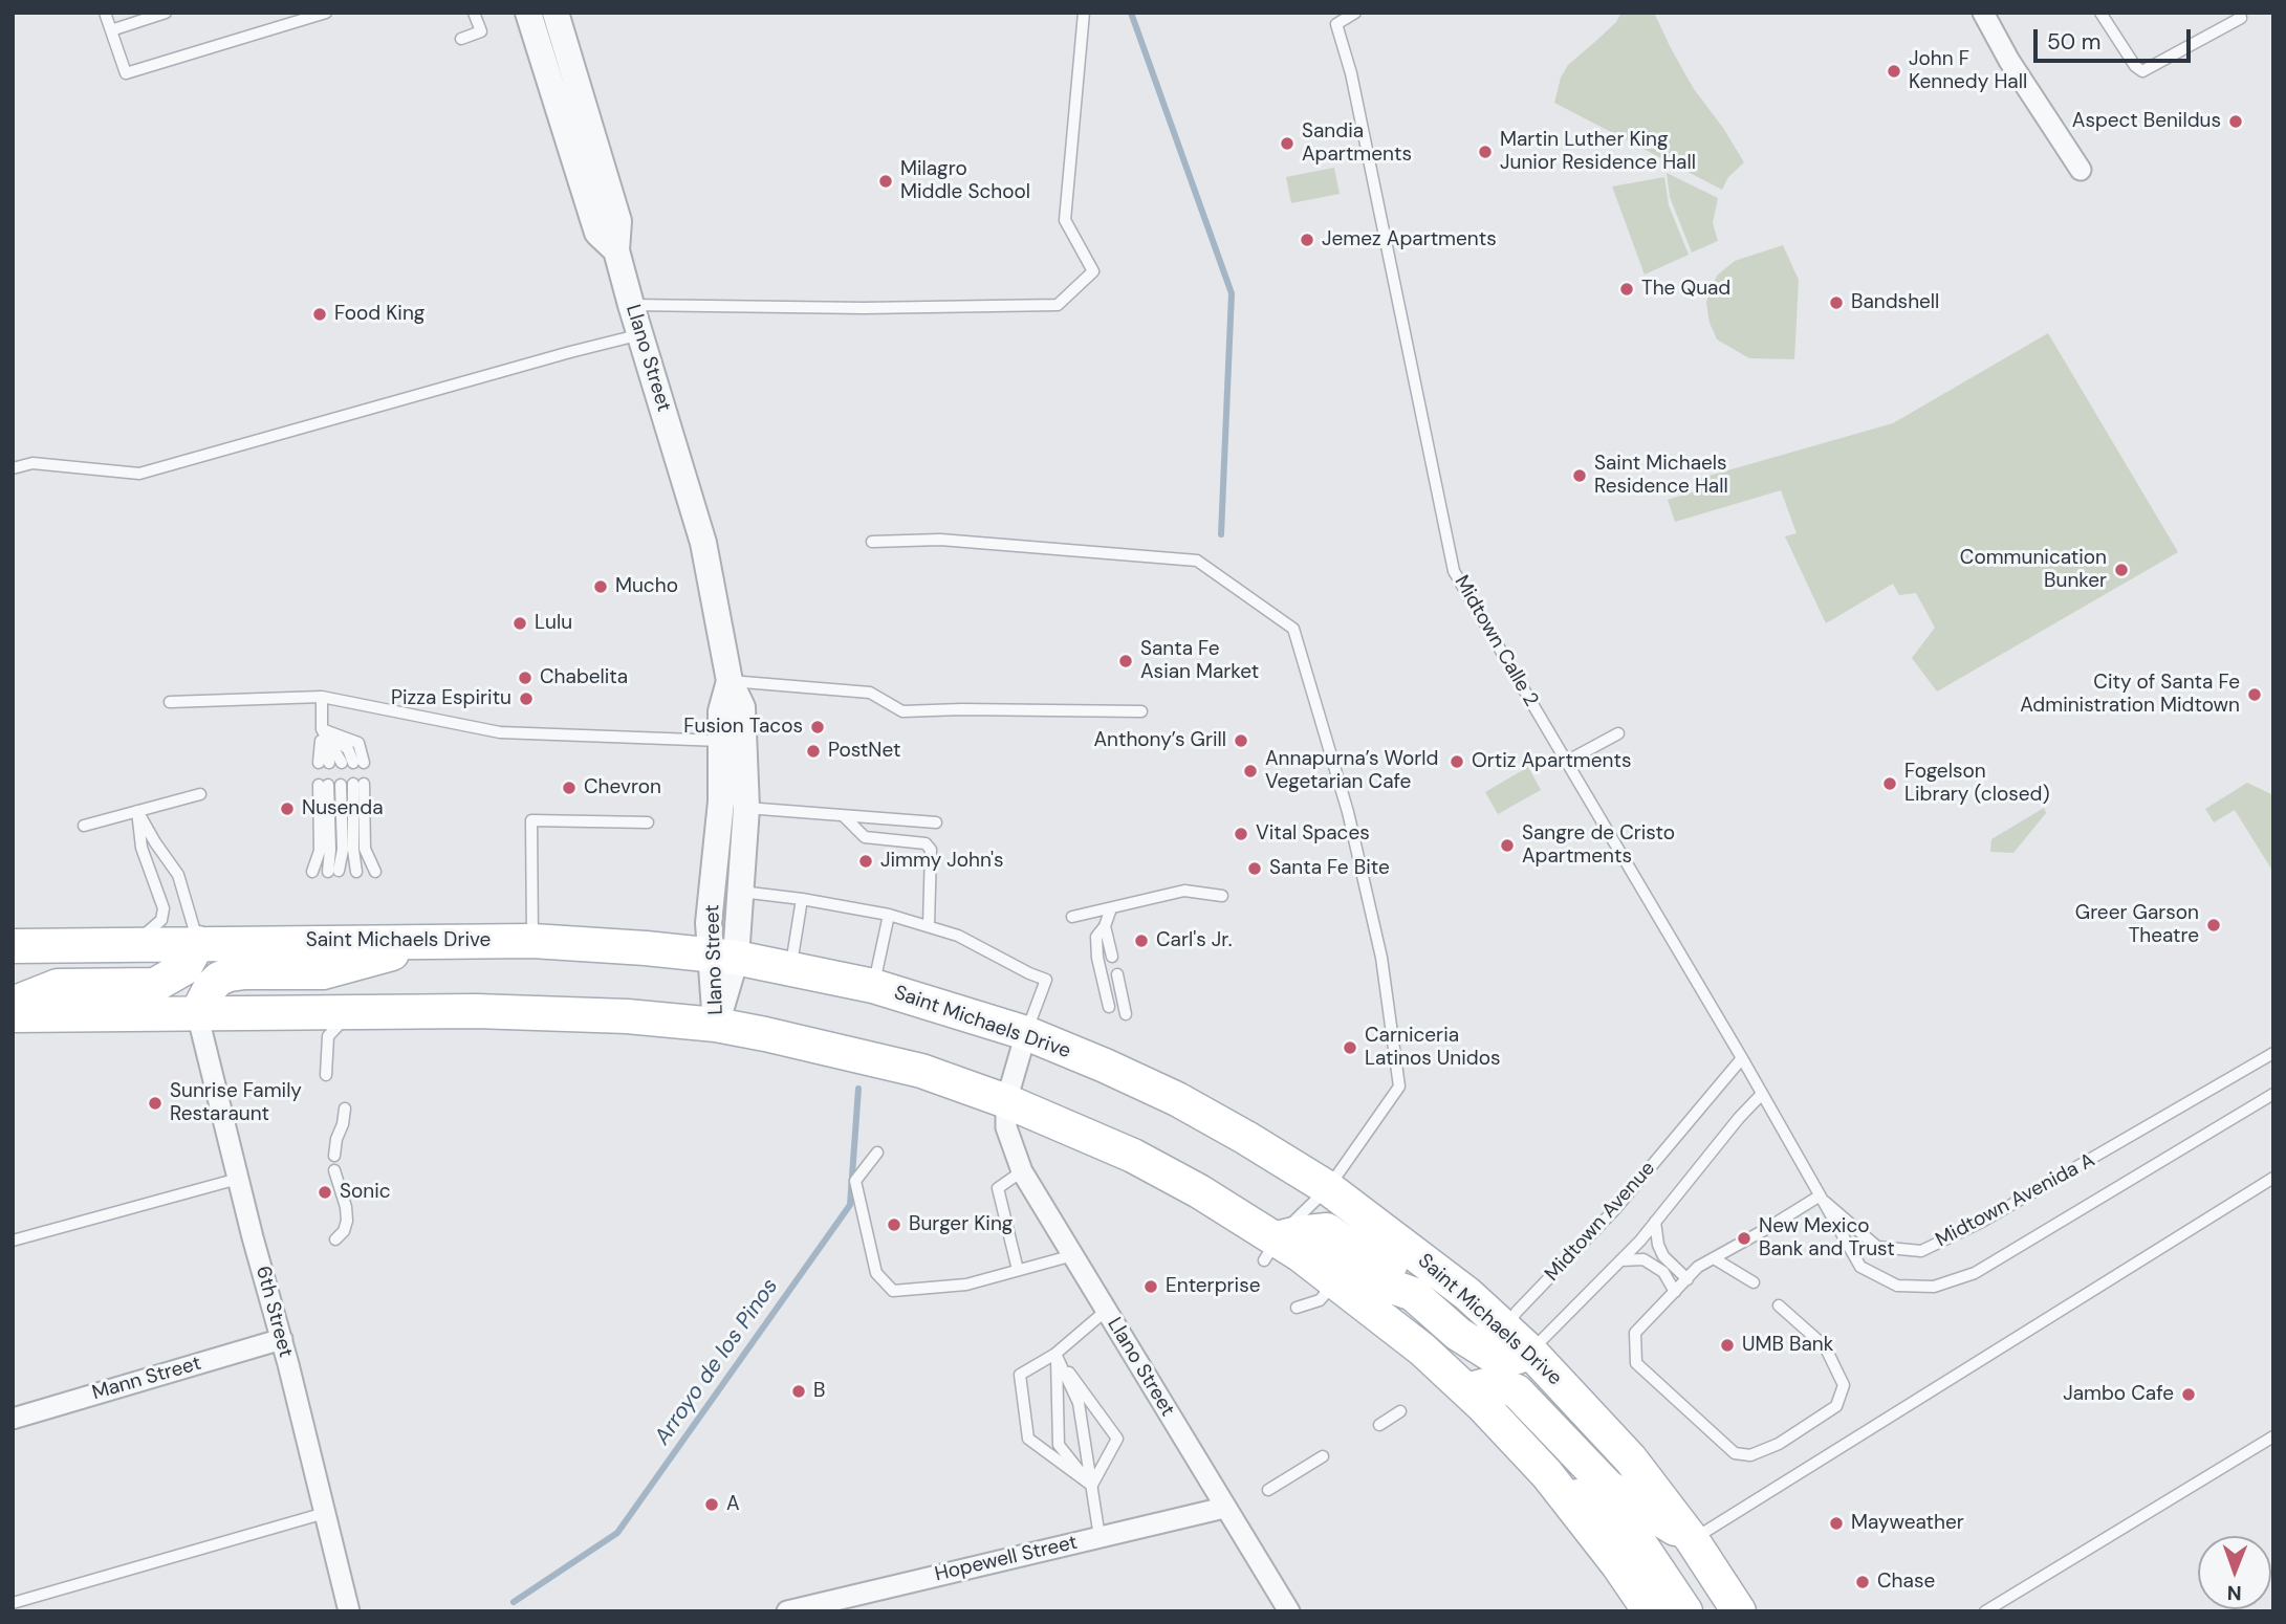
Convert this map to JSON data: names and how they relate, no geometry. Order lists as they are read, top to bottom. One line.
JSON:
{"streets":{"main road":["Saint Michaels Drive"],"street":["Llano Street","6th Street","Mann Street","Hopewell Street"],"lane":["Midtown Calle 2","Midtown Avenida A","Midtown Avenue"]},"crossings":[["Llano Street","Saint Michaels Drive"],["Llano Street","Hopewell Street"],["Midtown Calle 2","Midtown Avenida A"],["Midtown Calle 2","Midtown Avenue"],["Saint Michaels Drive","Midtown Avenue"],["Saint Michaels Drive","6th Street"],["6th Street","Mann Street"]],"water":["Arroyo de los Pinos"],"places":["John F Kennedy Hall","Aspect Benildus","Sandia Apartments","Martin Luther King Junior Residence Hall","Milagro Middle School","Jemez Apartments","The Quad","Bandshell","Food King","Saint Michaels Residence Hall","Communication Bunker","Mucho","Lulu","Santa Fe Asian Market","Chabelita","City of Santa Fe Administration Midtown","Pizza Espiritu","Fusion Tacos","Anthony’s Grill","PostNet","Ortiz Apartments","Annapurna’s World Vegetarian Cafe","Fogelson Library (closed)","Chevron","Nusenda","Vital Spaces","Sangre de Cristo Apartments","Jimmy John's","Santa Fe Bite","Greer Garson Theatre","Carl's Jr.","Carniceria Latinos Unidos","Sunrise Family Restaraunt","Sonic","Burger King","New Mexico Bank and Trust","Enterprise","UMB Bank","B","Jambo Cafe","A","Mayweather","Chase"],"scale_bar":"50 m","north":"bottom"}
